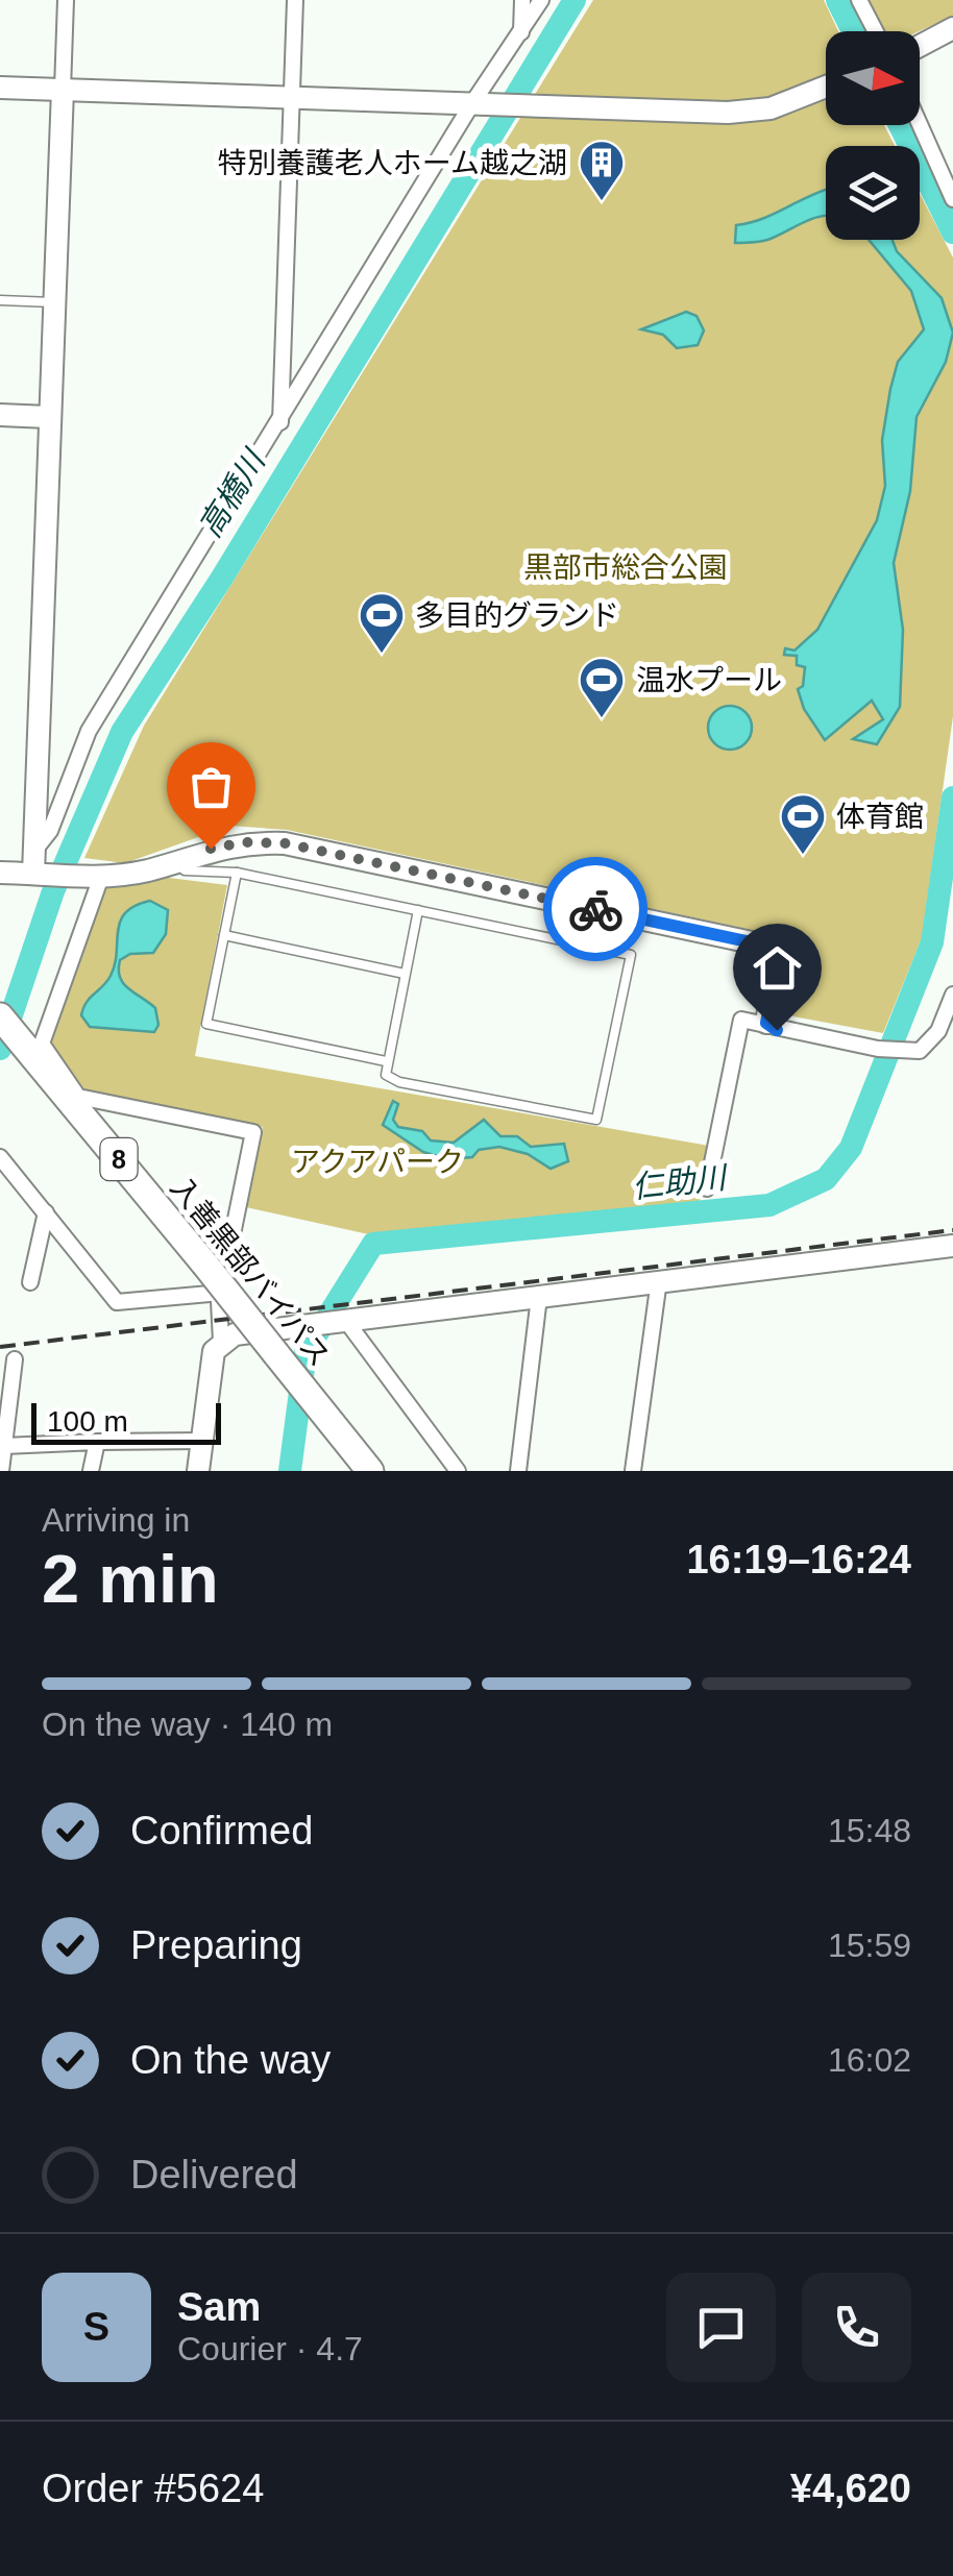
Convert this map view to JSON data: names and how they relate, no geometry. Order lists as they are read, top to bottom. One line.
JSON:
{"streets":{"highway":["8","入善黒部バイパス"]},"water":["高橋川","仁助川"],"parks":["黒部市総合公園","アクアパーク"],"places":{"building":["特別養護老人ホーム越之湖"],"sports":["多目的グランド","温水プール","体育館"]},"scale_bar":"100 m","north":"right","page":{"scale":"100 m","heading":["2 min","Arriving in","16:19–16:24"],"panel":["Sam","Courier · 4.7","Order #5624","¥4,620"],"bar":"On the way · 140 m","list":[["Confirmed","15:48"],["Preparing","15:59"],["On the way","16:02"],"Delivered"],"round":"S"}}
